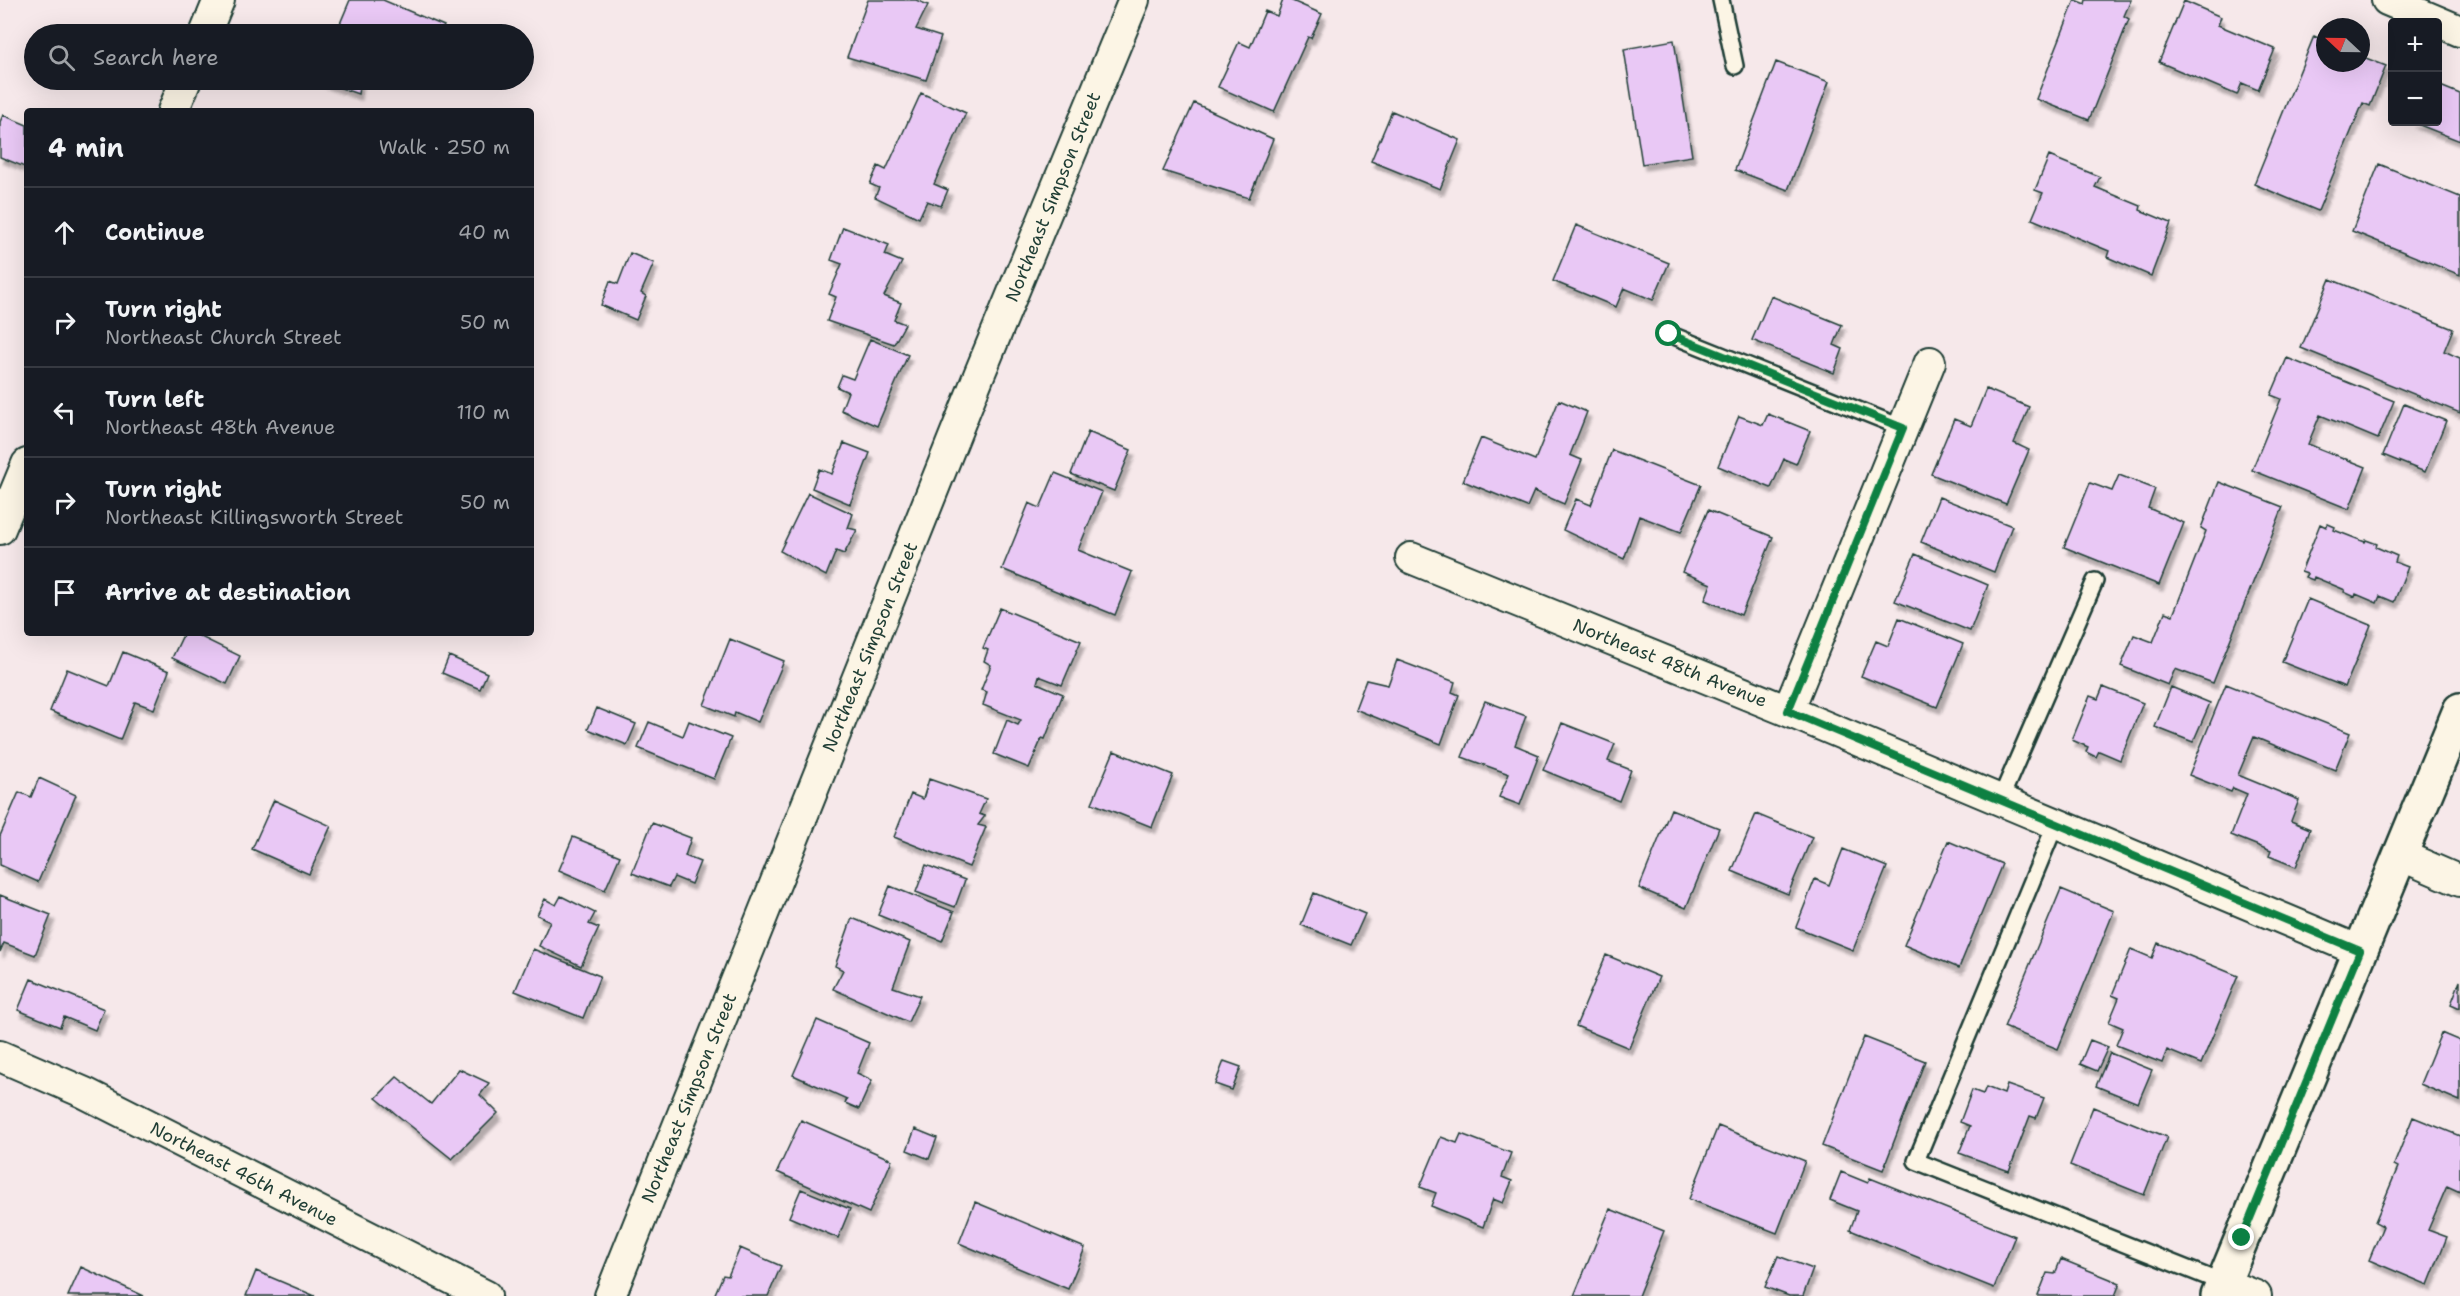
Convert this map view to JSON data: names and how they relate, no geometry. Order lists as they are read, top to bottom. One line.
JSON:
{"streets":{"street":["Northeast Simpson Street","Northeast 48th Avenue","Northeast 46th Avenue"]},"north":"left","page":{"map_buttons":["+","−"],"search":"Search here","heading":["4 min","Walk · 250 m"],"list":[["Continue","40 m"],["Turn right","Northeast Church Street","50 m"],["Turn left","Northeast 48th Avenue","110 m"],["Turn right","Northeast Killingsworth Street","50 m"],"Arrive at destination"]}}
